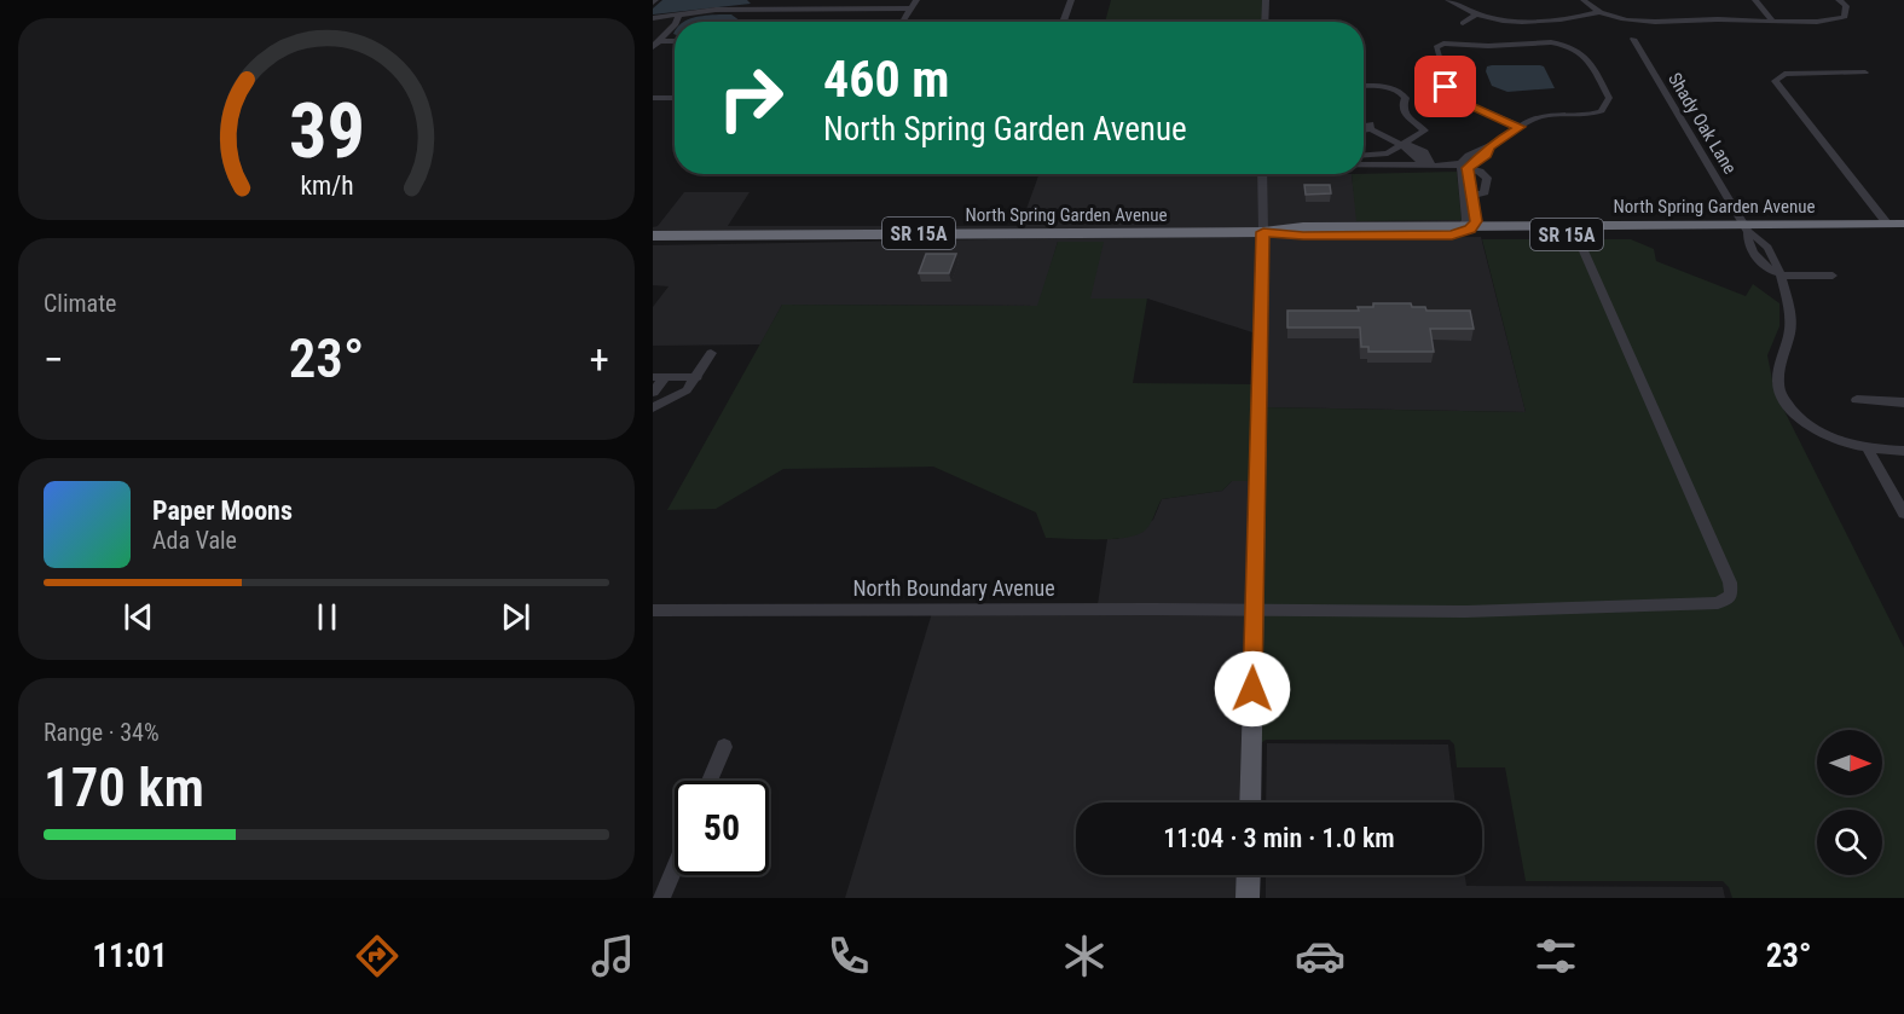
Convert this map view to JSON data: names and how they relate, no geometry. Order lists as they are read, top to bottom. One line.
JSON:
{"streets":{"highway":["North Spring Garden Avenue","SR 15A"],"street":["Shady Oak Lane","North Boundary Avenue"]},"crossings":[["Shady Oak Lane","North Spring Garden Avenue"],["North Spring Garden Avenue","North Boundary Avenue"]],"north":"right","page":{"turn":["460 m","North Spring Garden Avenue"],"tile":["Climate",["Range · 34%","170 km"]],"heat":["−","23°","+"],"song":["Paper Moons","Ada Vale"],"limit":"50","trip":"11:04 · 3 min · 1.0 km","tabs":["11:01","23°"],"gauge":["39","km/h"]}}
